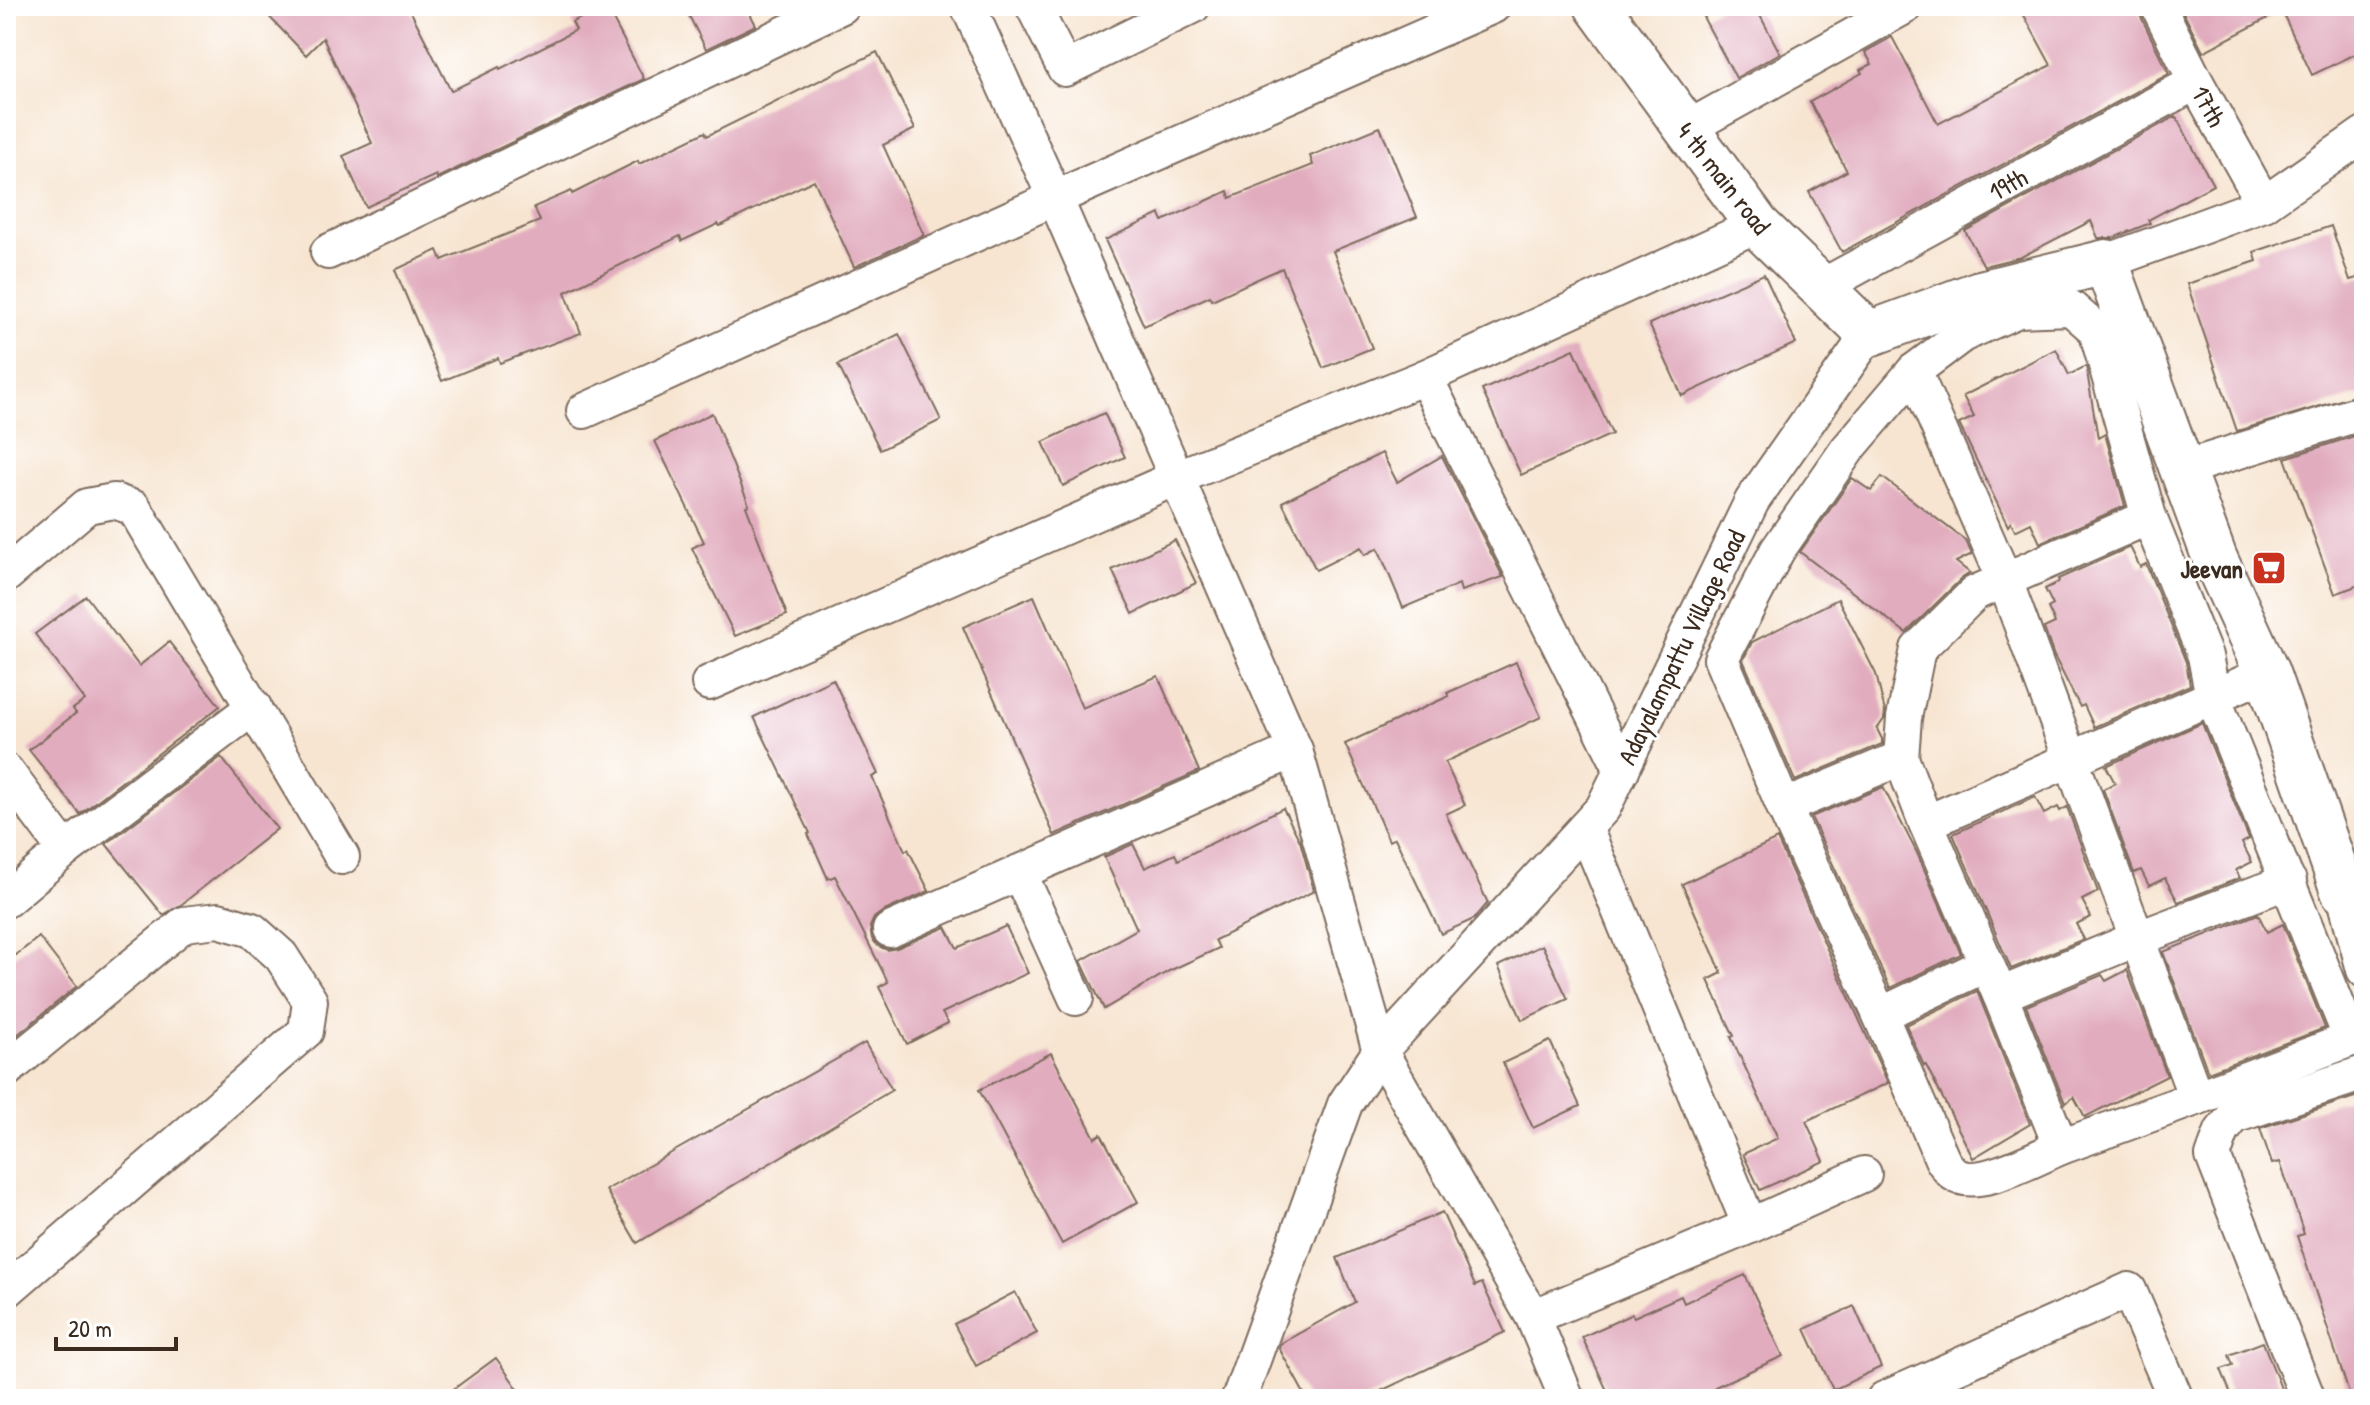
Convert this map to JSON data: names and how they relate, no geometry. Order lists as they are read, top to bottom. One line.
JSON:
{"streets":{"street":["17th","4 th main road","19th","Adayalampattu Village Road"]},"crossings":[["17th","19th"],["4 th main road","19th"],["4 th main road","Adayalampattu Village Road"]],"places":{"supermarket":["Jeevan"]},"scale_bar":"20 m"}
